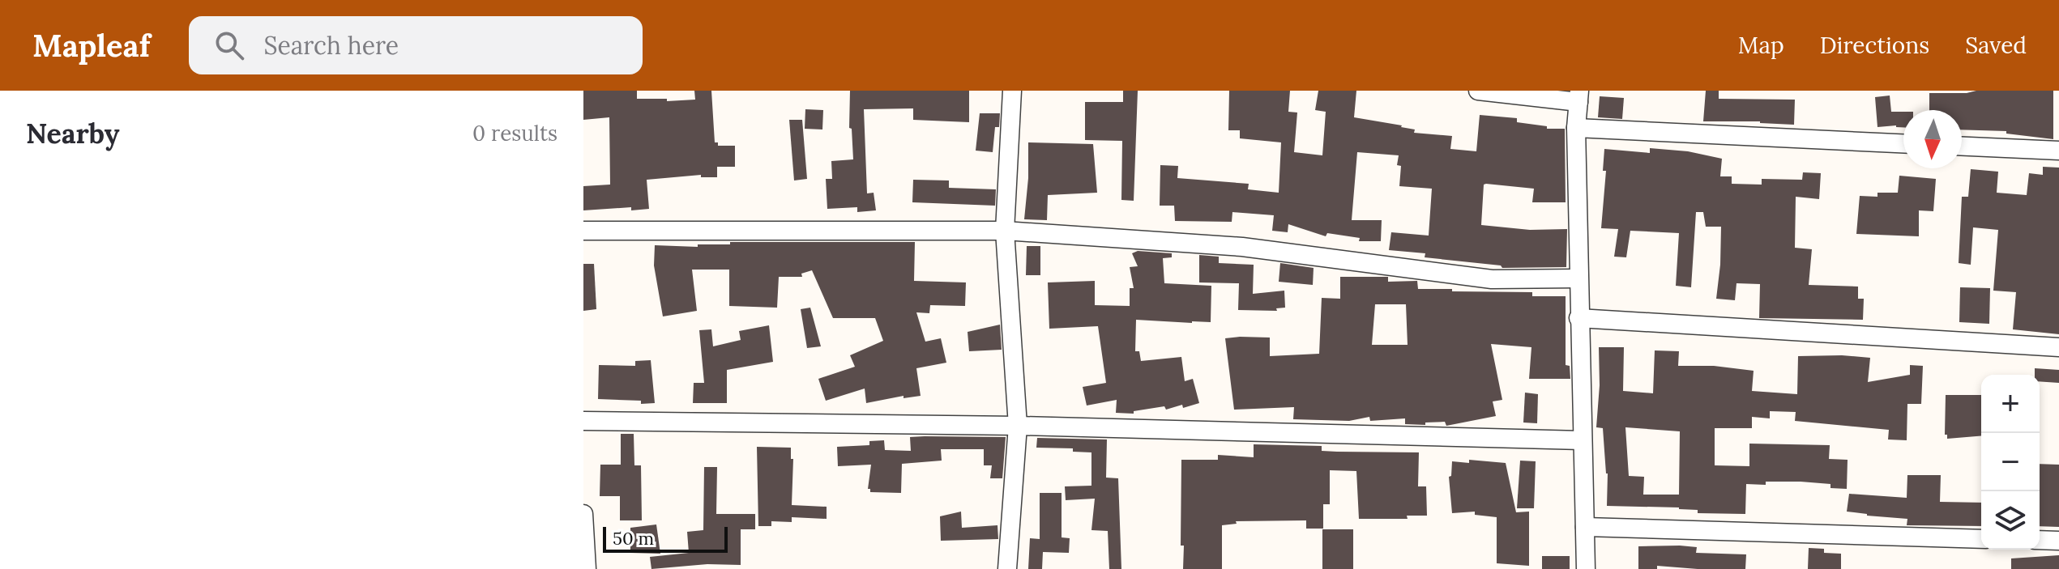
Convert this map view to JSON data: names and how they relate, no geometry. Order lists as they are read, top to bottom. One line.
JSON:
{"scale_bar":"50 m","north":"bottom","page":{"header":"Mapleaf","search":"Search here","nav":["Map","Directions","Saved"],"heading":["Nearby","0 results"],"map_buttons":["+","−"],"scale":"50 m"}}
